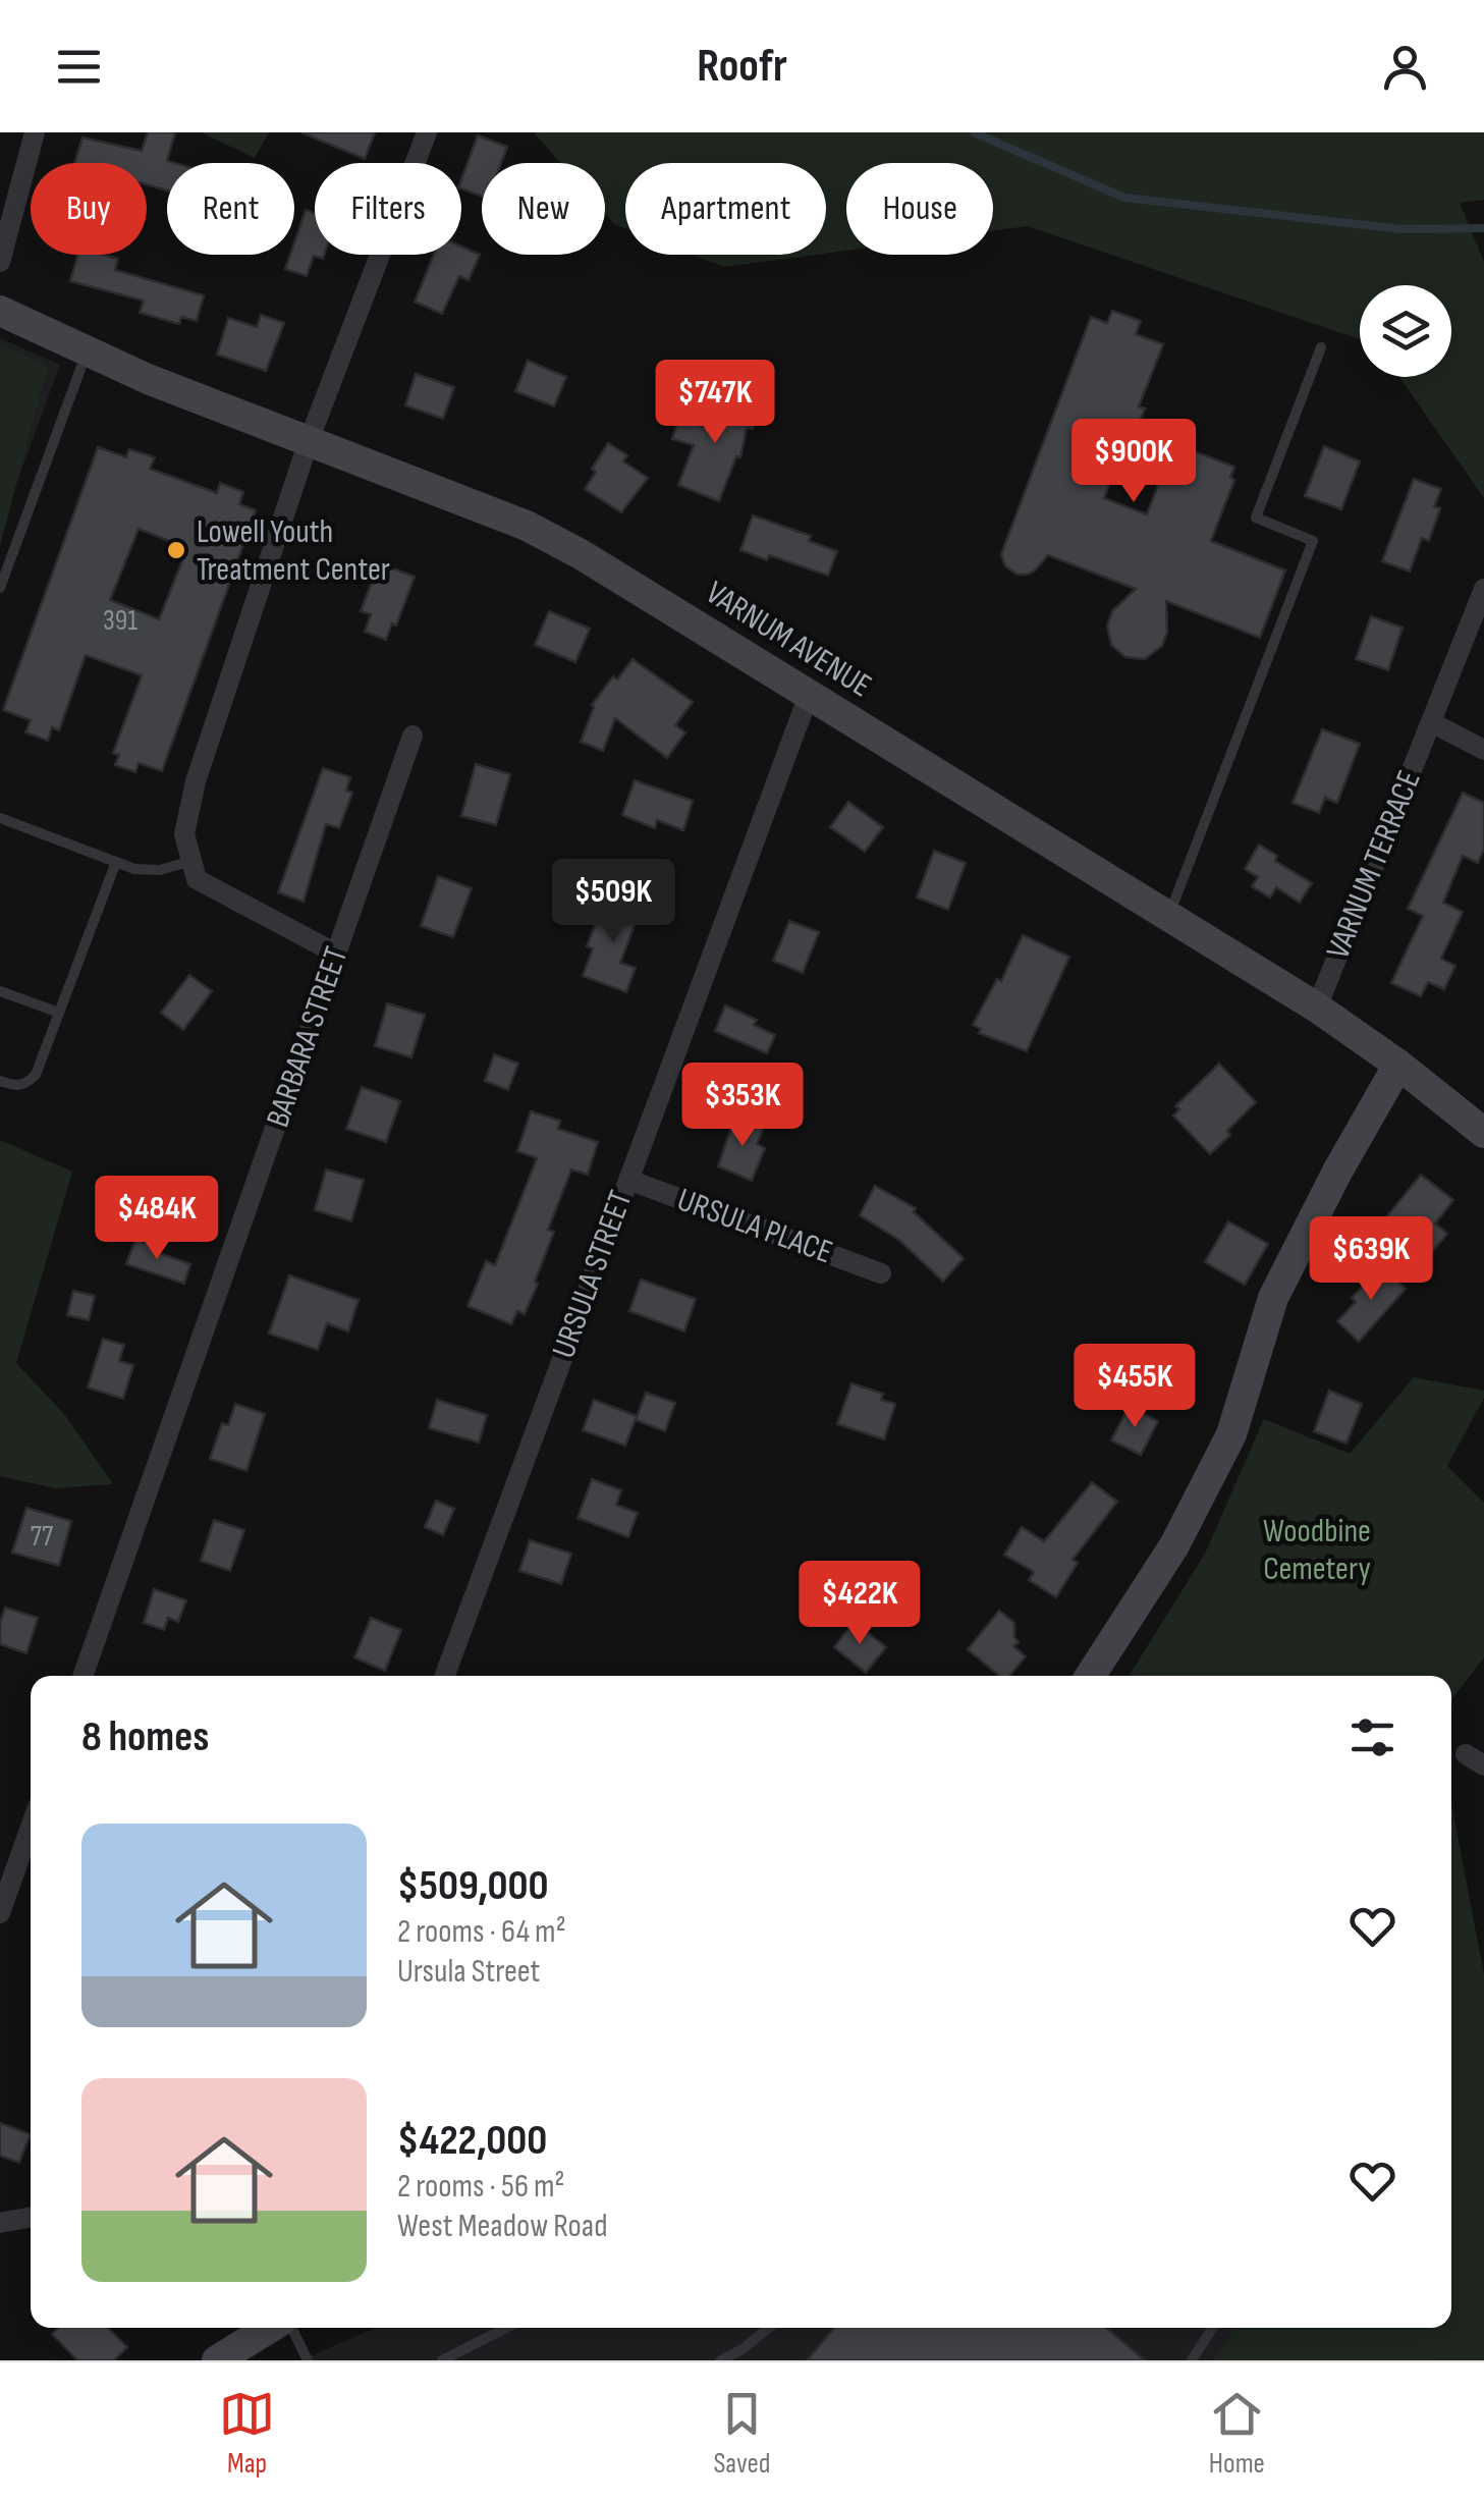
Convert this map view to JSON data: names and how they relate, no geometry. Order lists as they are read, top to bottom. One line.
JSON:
{"streets":{"main road":["VARNUM AVENUE"],"street":["VARNUM TERRACE","BARBARA STREET","URSULA PLACE","URSULA STREET"]},"crossings":[["VARNUM AVENUE","VARNUM TERRACE"],["VARNUM AVENUE","URSULA STREET"],["URSULA PLACE","URSULA STREET"]],"parks":["Woodbine Cemetery"],"places":["Lowell Youth Treatment Center"],"house_numbers":["391","77"],"page":{"header":"Roofr","chip":["Buy","Rent","Filters","New","Apartment","House"],"price":["$747K","$900K","$509K","$353K","$484K","$639K","$455K","$422K"],"heading":"8 homes","list":[{"name":"$509,000","note":"2 rooms · 64 m² · Ursula Street"},{"name":"$422,000","note":"2 rooms · 56 m² · West Meadow Road"}],"tabs":["Map","Saved","Home"]}}
